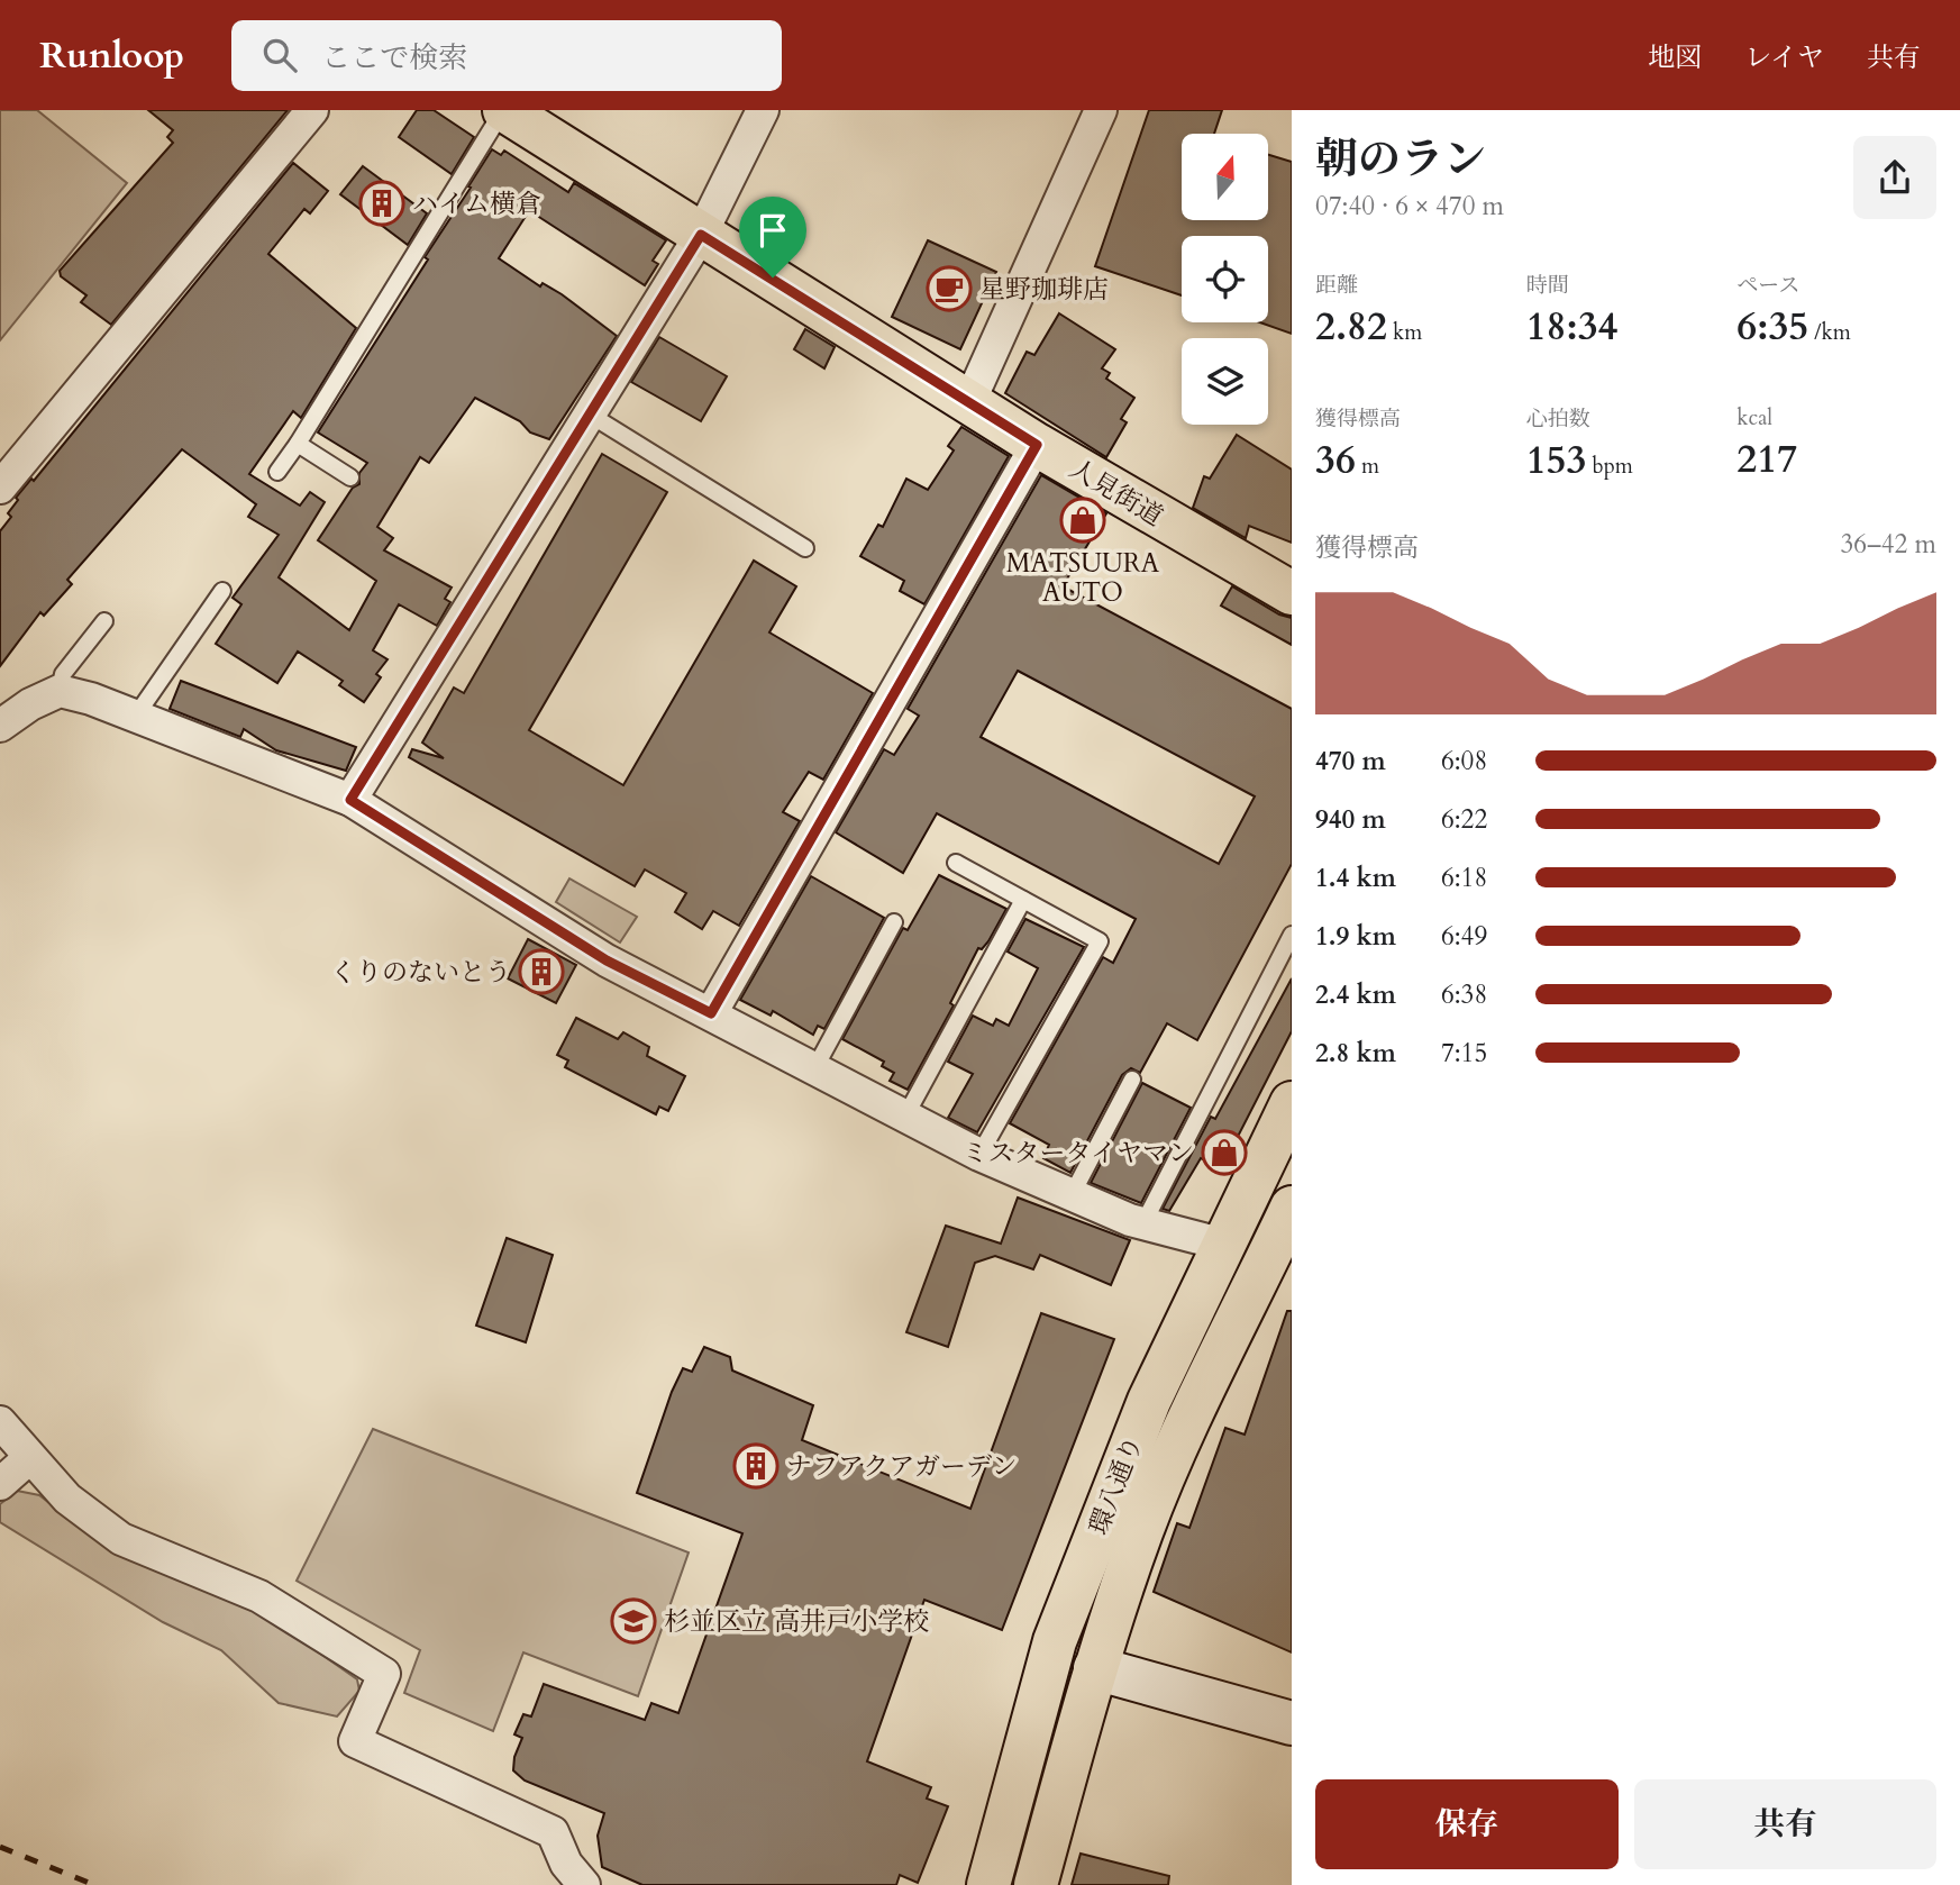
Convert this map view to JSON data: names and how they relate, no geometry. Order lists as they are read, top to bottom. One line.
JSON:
{"streets":{"main road":["人見街道","環八通り"]},"places":{"building":["ハイム横倉","くりのないとう","ナフアクアガーデン"],"cafe":["星野珈琲店"],"shop":["MATSUURA AUTO","ミスタータイヤマン"],"school or university":["杉並区立 高井戸小学校"]},"north":"top","page":{"header":"Runloop","search":"ここで検索","nav":["地図","レイヤ","共有"],"heading":["朝のラン","07:40 · 6 × 470 m"],"stats":[["距離","2.82 km"],["時間","18:34"],["ペース","6:35 /km"],["獲得標高","36 m"],["心拍数","153 bpm"],["kcal","217"]],"chart":["獲得標高","36–42 m"],"list":[{"name":"470 m","note":"6:08"},{"name":"940 m","note":"6:22"},{"name":"1.4 km","note":"6:18"},{"name":"1.9 km","note":"6:49"},{"name":"2.4 km","note":"6:38"},{"name":"2.8 km","note":"7:15"}],"buttons":["保存","共有"]}}
